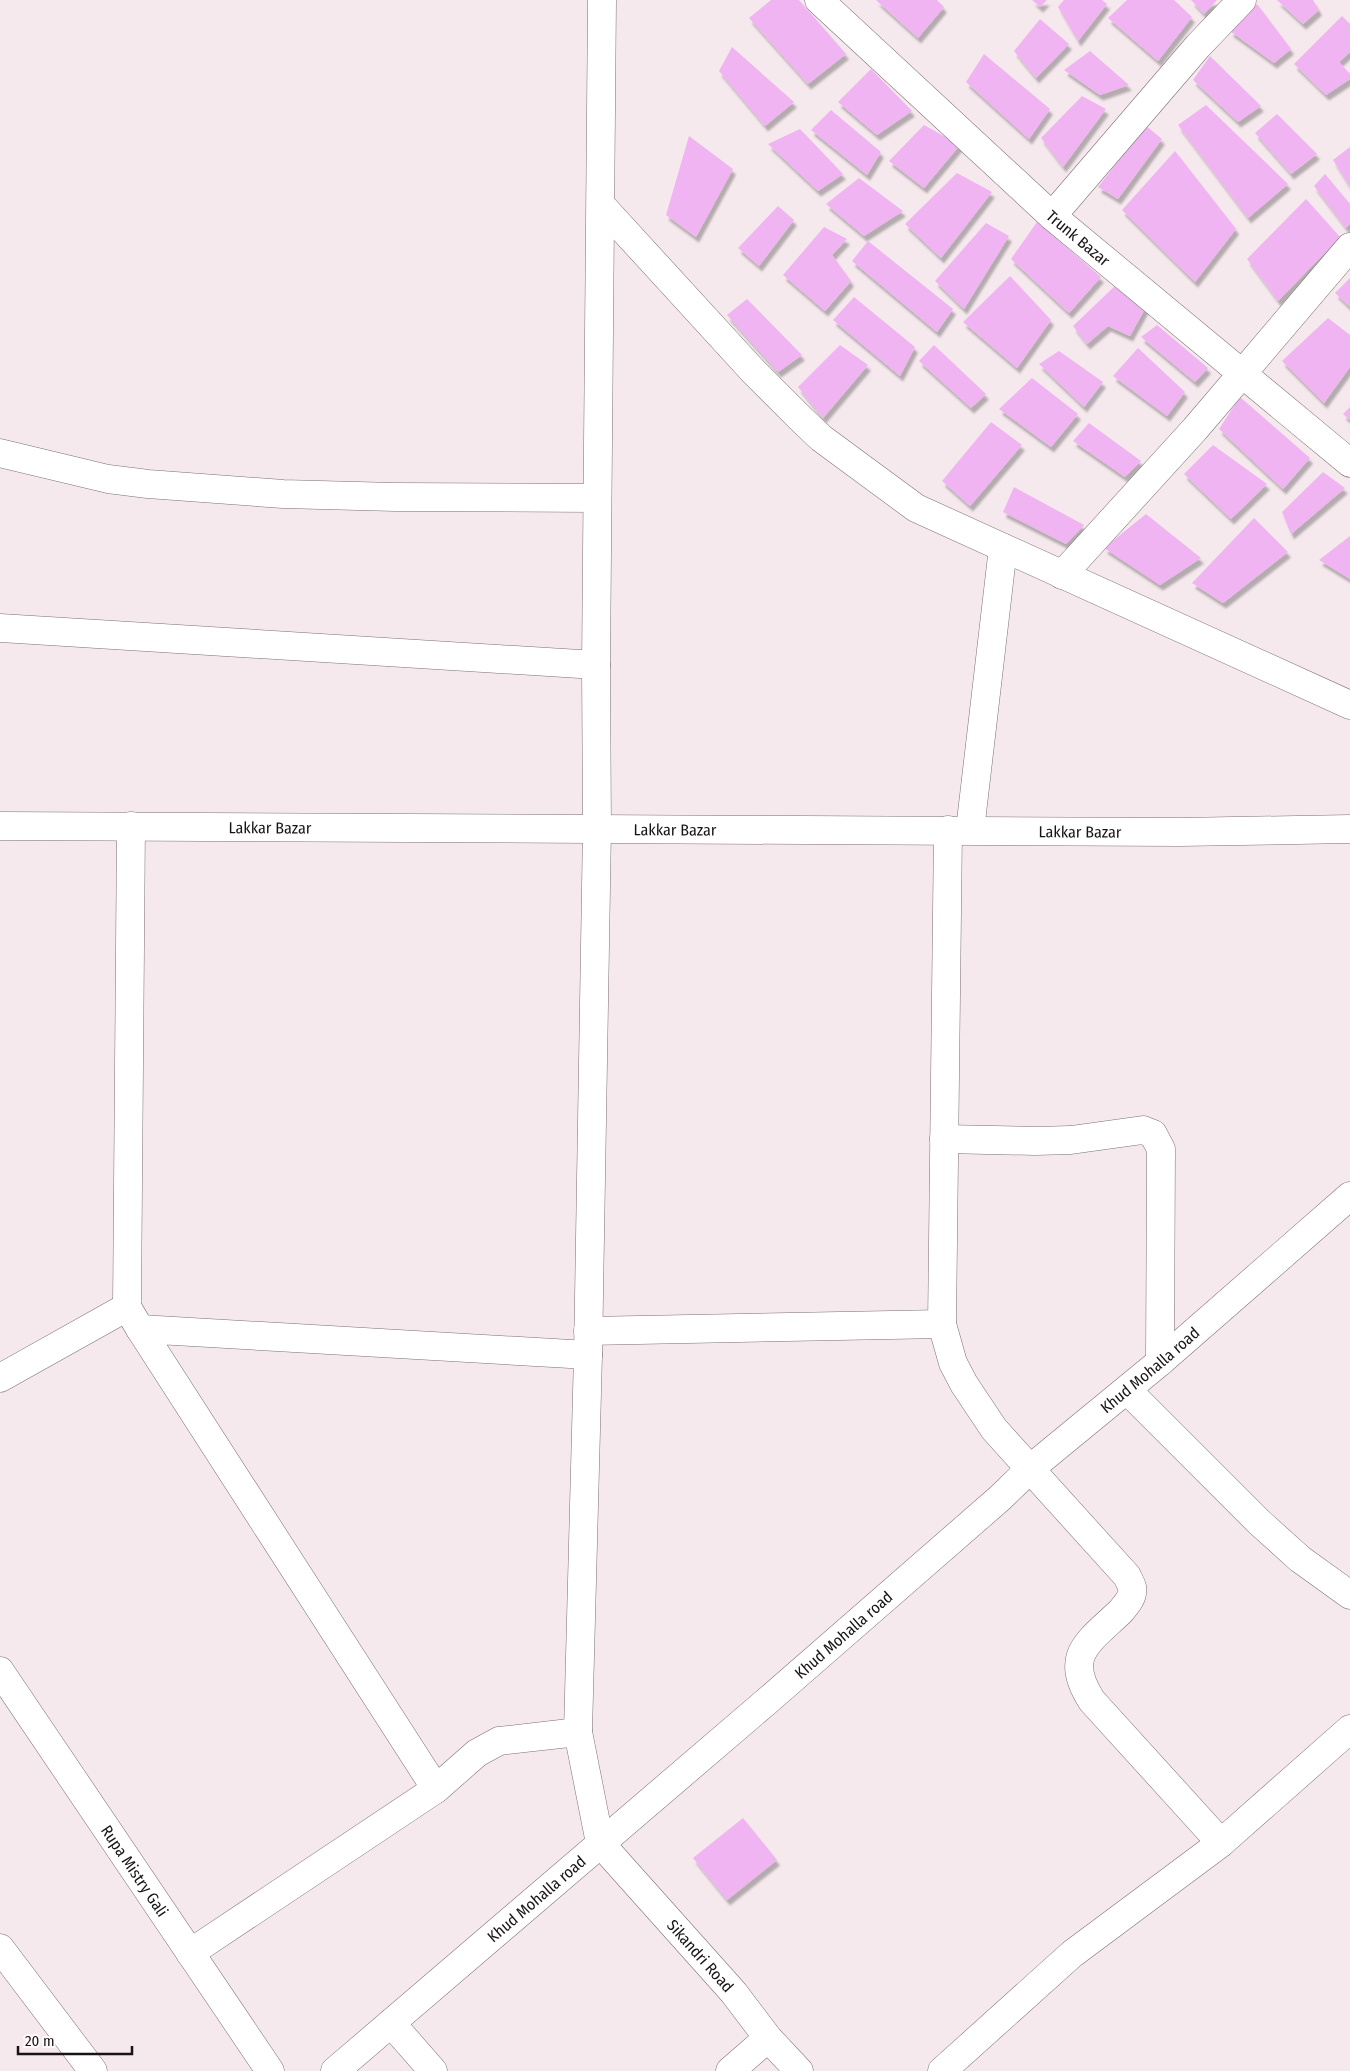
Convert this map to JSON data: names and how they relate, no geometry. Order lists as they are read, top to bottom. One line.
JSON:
{"streets":{"street":["Trunk Bazar","Lakkar Bazar","Khud Mohalla road","Rupa Mistry Gali","Sikandri Road"]},"crossings":[["Khud Mohalla road","Sikandri Road"]],"scale_bar":"20 m"}
